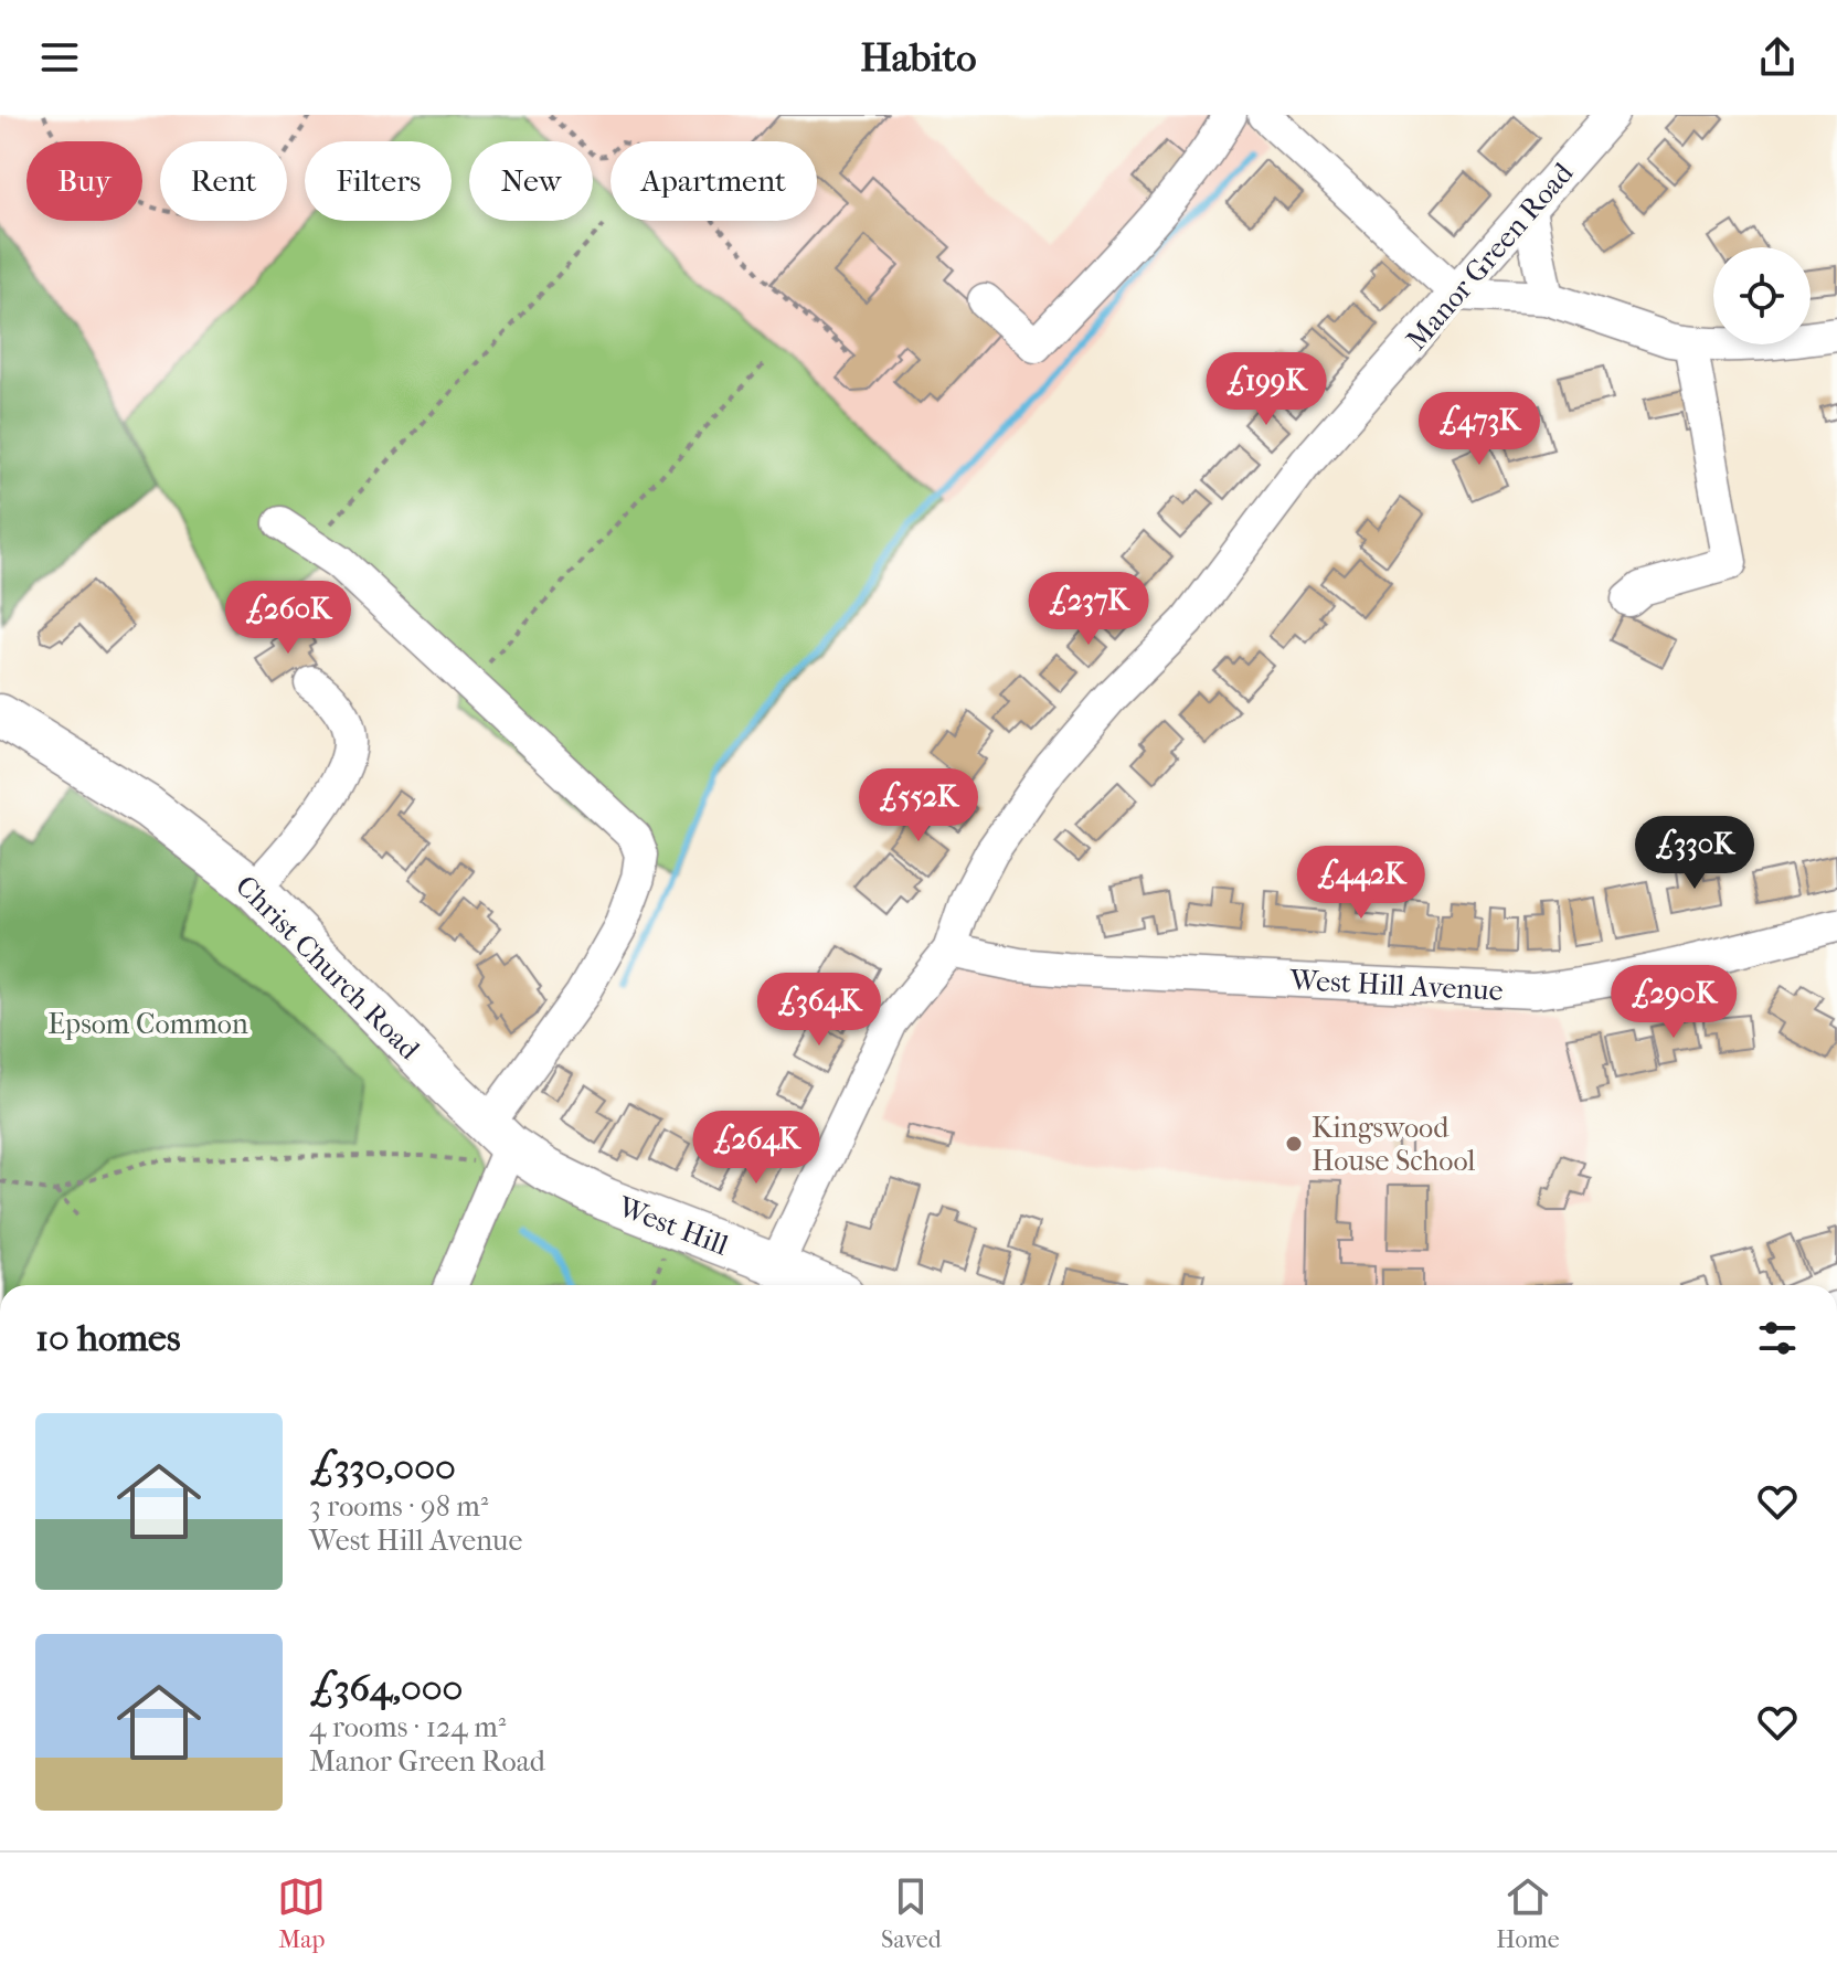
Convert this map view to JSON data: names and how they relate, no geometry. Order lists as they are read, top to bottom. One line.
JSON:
{"streets":{"main road":["Christ Church Road","West Hill"],"street":["Manor Green Road","West Hill Avenue"]},"crossings":[["Manor Green Road","West Hill Avenue"],["Manor Green Road","West Hill"],["Christ Church Road","West Hill"]],"parks":["Epsom Common"],"places":["Kingswood House School"],"page":{"header":"Habito","chip":["Buy","Rent","Filters","New","Apartment"],"price":["£199K","£473K","£237K","£260K","£552K","£330K","£442K","£290K","£364K","£264K"],"heading":"10 homes","list":[{"name":"£330,000","note":"3 rooms · 98 m² · West Hill Avenue"},{"name":"£364,000","note":"4 rooms · 124 m² · Manor Green Road"}],"tabs":["Map","Saved","Home"]}}
